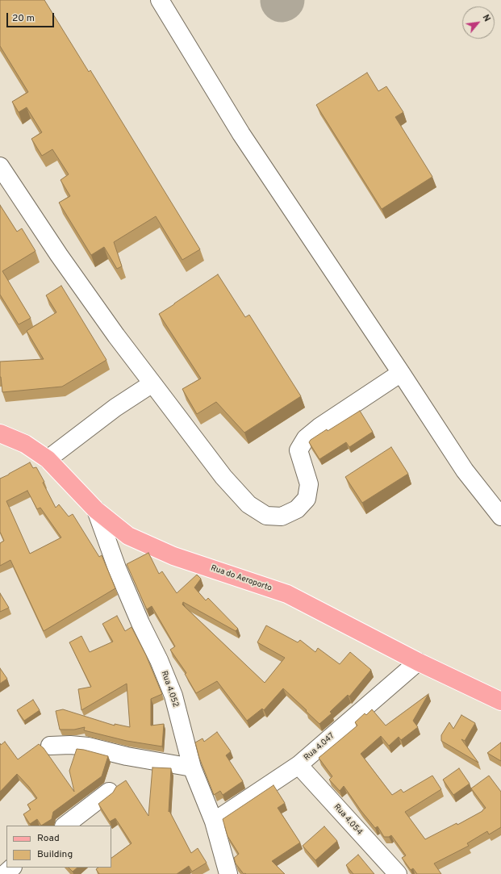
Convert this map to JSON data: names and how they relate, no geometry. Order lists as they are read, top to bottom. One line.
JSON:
{"streets":{"main road":["Rua do Aeroporto"],"street":["Rua 4.052","Rua 4.047","Rua 4.054"]},"crossings":[["Rua do Aeroporto","Rua 4.052"],["Rua do Aeroporto","Rua 4.047"],["Rua 4.052","Rua 4.047"],["Rua 4.047","Rua 4.054"]],"legend":["Road","Building"],"scale_bar":"20 m","north":"top right"}
